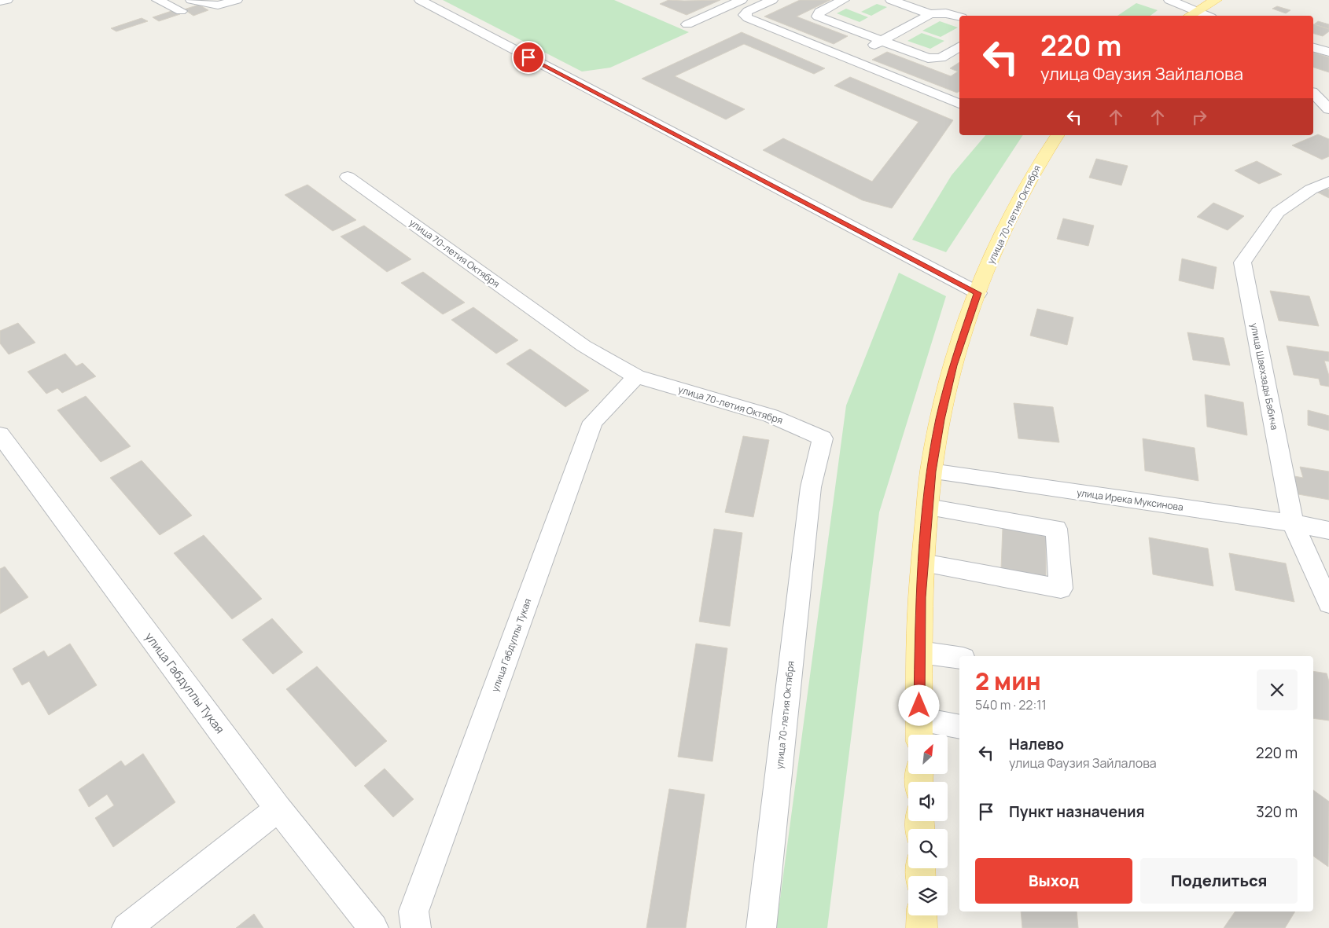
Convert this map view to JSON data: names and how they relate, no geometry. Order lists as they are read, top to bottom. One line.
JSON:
{"streets":{"main road":["улица 70-летия Октября"],"street":["улица Шаехзады Бабича","улица Ирека Муксинова","улица Габдуллы Тукая"]},"crossings":[["улица 70-летия Октября","улица Ирека Муксинова"],["улица 70-летия Октября","улица Габдуллы Тукая"],["улица Шаехзады Бабича","улица Ирека Муксинова"]],"north":"top right","page":{"turn":["220 m","улица Фаузия Зайлалова"],"heading":["2 мин","540 m · 22:11"],"list":[{"name":"Налево","note":"улица Фаузия Зайлалова","value":"220 m"},{"name":"Пункт назначения","value":"320 m"}],"buttons":["Выход","Поделиться"]}}
